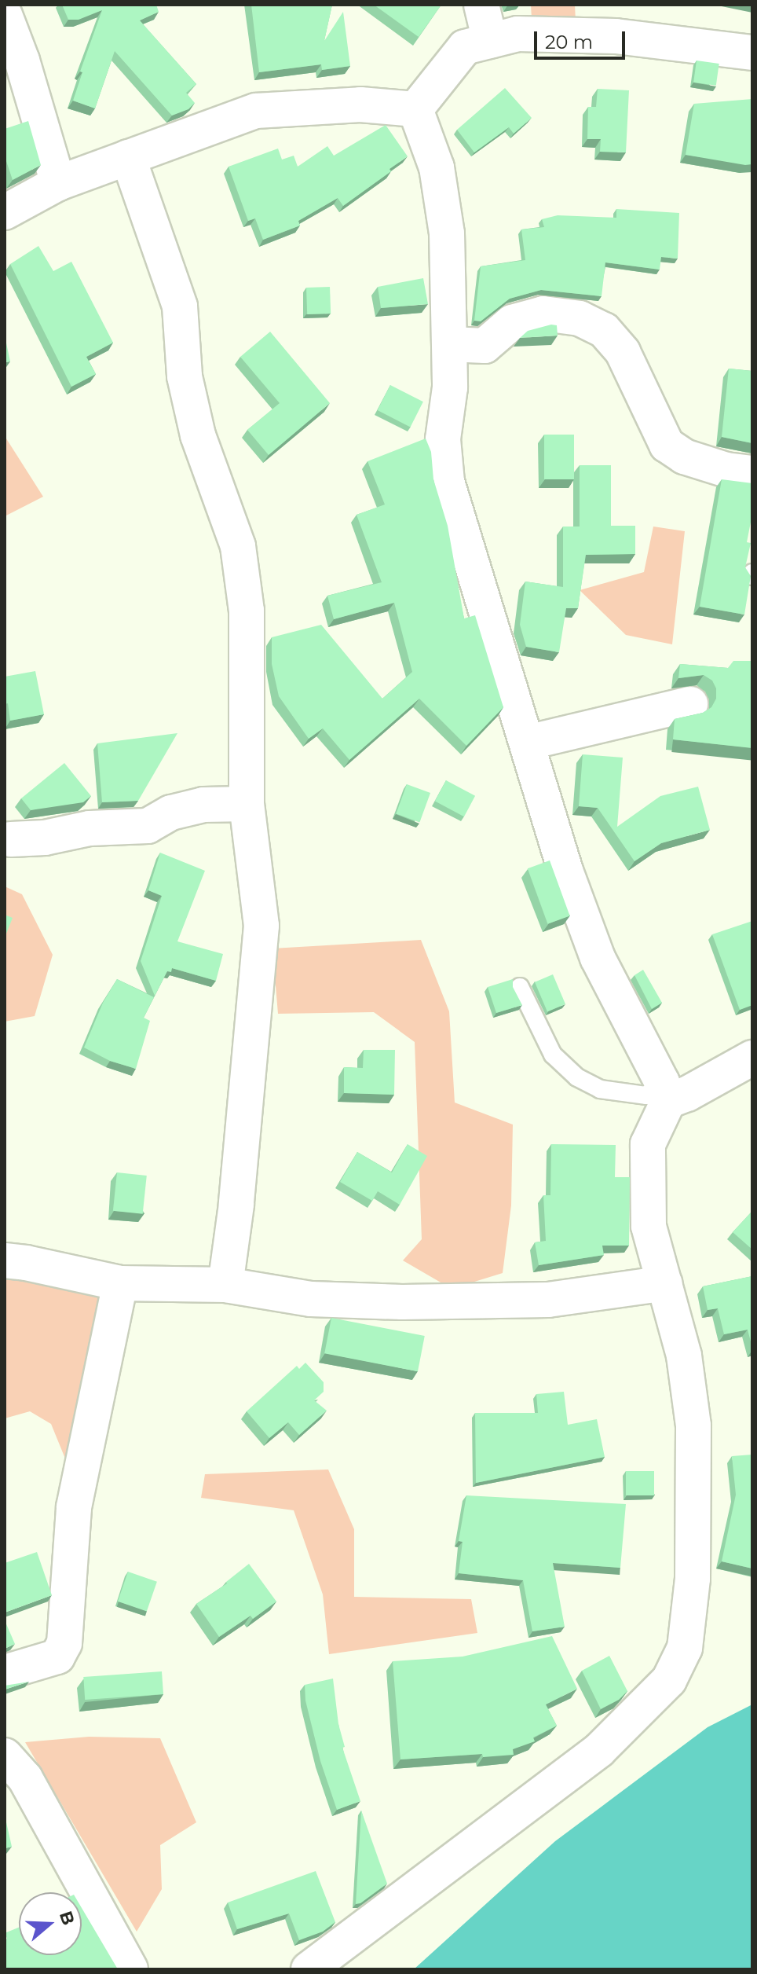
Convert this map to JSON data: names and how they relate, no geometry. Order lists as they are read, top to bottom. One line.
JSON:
{"scale_bar":"20 m","north":"right"}
